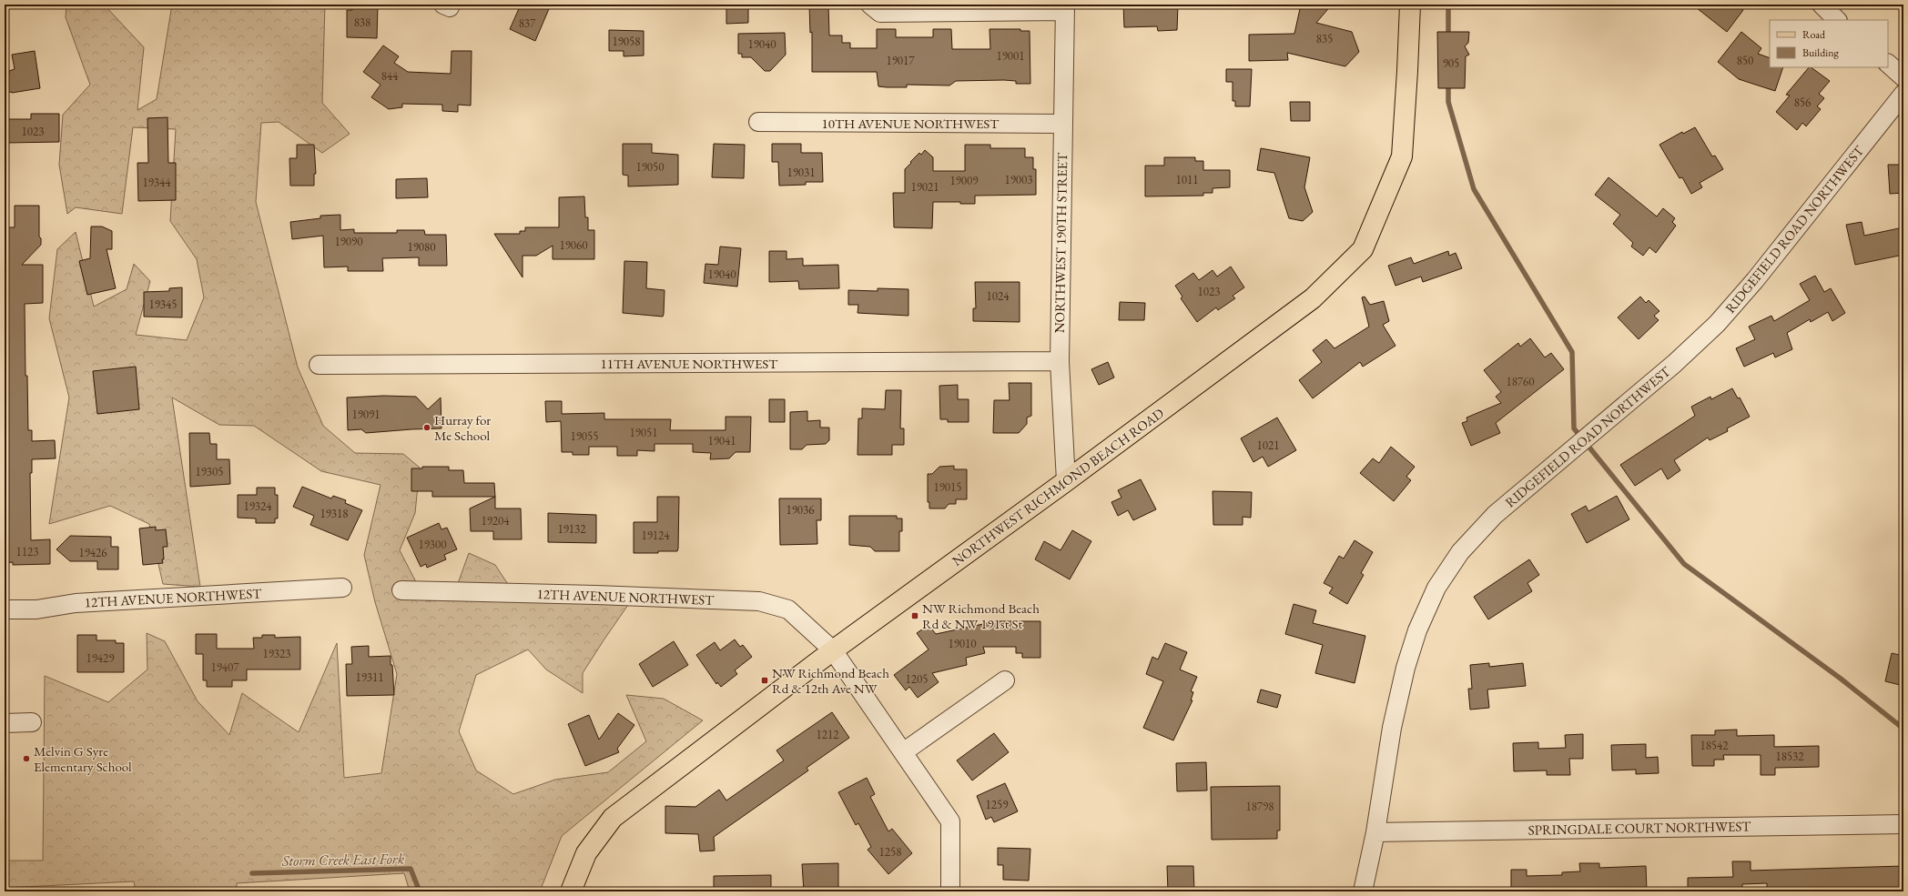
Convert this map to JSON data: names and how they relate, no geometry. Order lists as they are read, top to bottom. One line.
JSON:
{"streets":{"main road":["NORTHWEST RICHMOND BEACH ROAD"],"street":["10TH AVENUE NORTHWEST","RIDGEFIELD ROAD NORTHWEST","NORTHWEST 190TH STREET","11TH AVENUE NORTHWEST","12TH AVENUE NORTHWEST","SPRINGDALE COURT NORTHWEST"]},"crossings":[["10TH AVENUE NORTHWEST","NORTHWEST 190TH STREET"],["RIDGEFIELD ROAD NORTHWEST","SPRINGDALE COURT NORTHWEST"],["NORTHWEST 190TH STREET","11TH AVENUE NORTHWEST"],["NORTHWEST 190TH STREET","NORTHWEST RICHMOND BEACH ROAD"],["NORTHWEST RICHMOND BEACH ROAD","12TH AVENUE NORTHWEST"]],"water":["Storm Creek East Fork"],"places":{"other":["Hurray for Me School","Melvin G Syre Elementary School"],"transit":["NW Richmond Beach Rd & NW 191st St","NW Richmond Beach Rd & 12th Ave NW"]},"house_numbers":["838","837","835","19058","19040","19001","19017","850","905","844","856","1023","19050","19031","19003","1011","19009","19344","19021","19090","19060","19080","19040","1023","1024","19345","18760","19091","19051","19055","19041","1021","19305","19015","19324","19036","19318","19204","19132","19124","19300","1123","19426","19010","19323","19429","19407","19311","1205","1212","18542","18532","1259","18798","1258"],"legend":["Road","Building"]}
